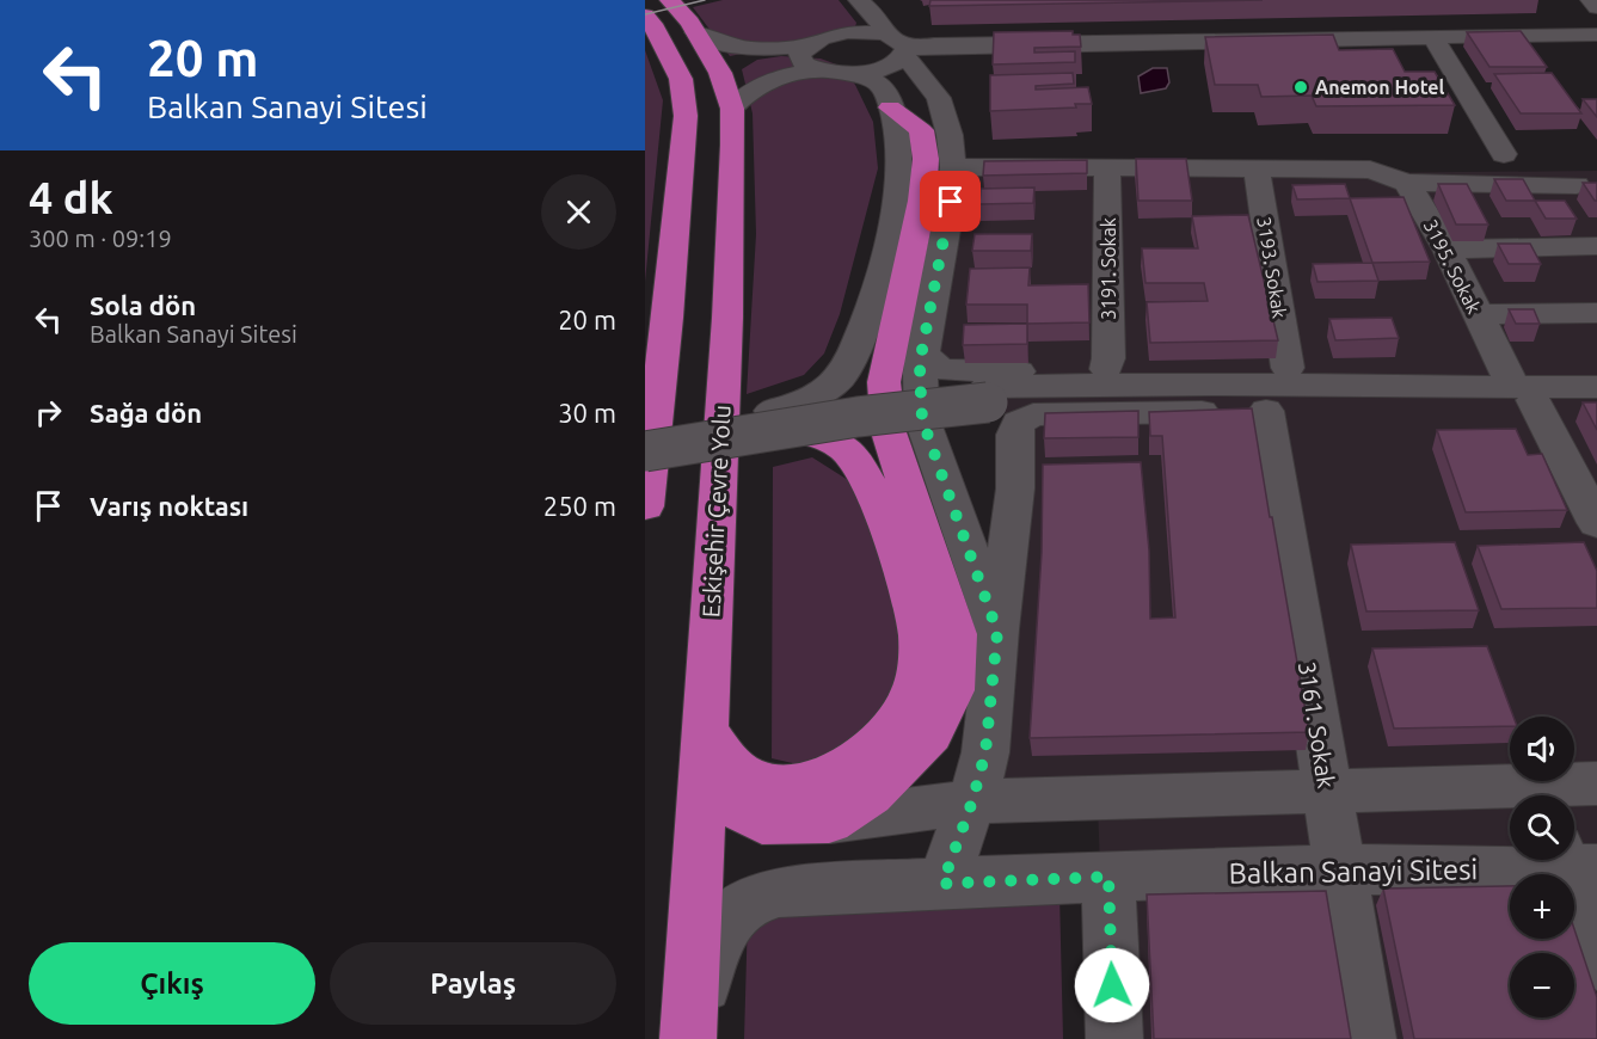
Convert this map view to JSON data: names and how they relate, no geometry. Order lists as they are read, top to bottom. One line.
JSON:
{"streets":{"highway":["Eskişehir Çevre Yolu"],"street":["3195. Sokak","3193. Sokak","3191. Sokak","3161. Sokak","Balkan Sanayi Sitesi"]},"crossings":[["Eskişehir Çevre Yolu","Balkan Sanayi Sitesi"],["3161. Sokak","Balkan Sanayi Sitesi"]],"places":["Anemon Hotel"],"page":{"turn":["20 m","Balkan Sanayi Sitesi"],"heading":["4 dk","300 m · 09:19"],"list":[{"name":"Sola dön","note":"Balkan Sanayi Sitesi","value":"20 m"},{"name":"Sağa dön","value":"30 m"},{"name":"Varış noktası","value":"250 m"}],"map_buttons":["+","−"],"buttons":["Çıkış","Paylaş"]}}
